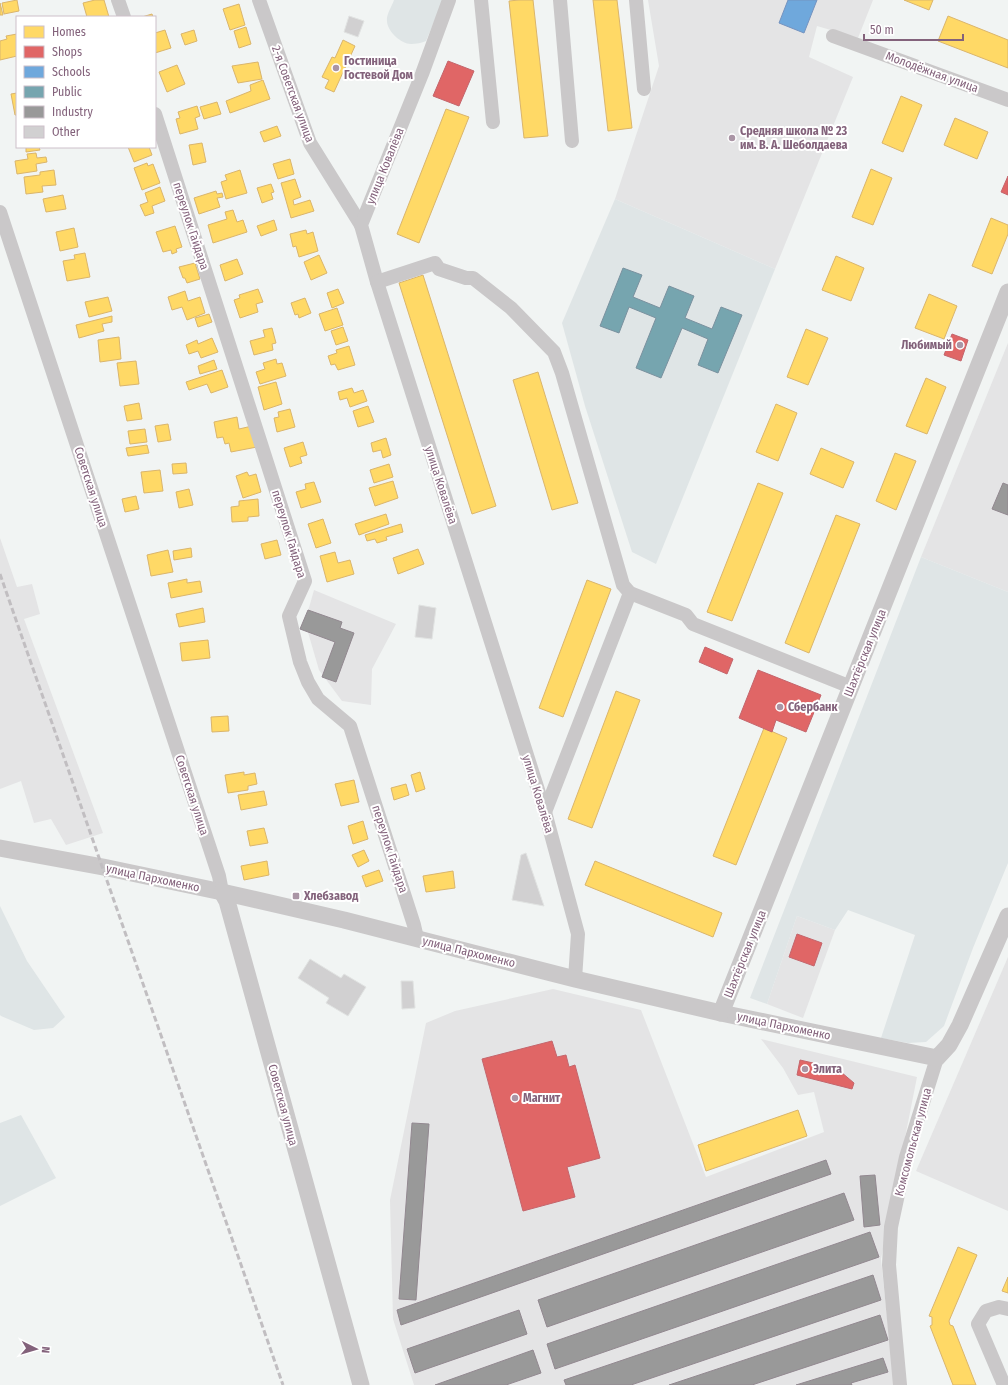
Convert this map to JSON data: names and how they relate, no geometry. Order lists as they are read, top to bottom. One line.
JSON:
{"streets":{"street":["Молодёжная улица","2-я Советская улица","улица Ковалёва","переулок Гайдара","Советская улица","Шахтёрская улица","улица Пархоменко","Комсомольская улица"]},"crossings":[["2-я Советская улица","улица Ковалёва"],["улица Ковалёва","улица Пархоменко"],["переулок Гайдара","улица Пархоменко"],["Советская улица","улица Пархоменко"],["Шахтёрская улица","улица Пархоменко"],["улица Пархоменко","Комсомольская улица"]],"places":{"other":["Гостиница Гостевой Дом","Средняя школа № 23 им. В. А. Шеболдаева","Любимый","Сбербанк","Элита","Магнит"],"transit":["Хлебзавод"]},"legend":["Homes","Shops","Schools","Public","Industry","Other"],"scale_bar":"50 m","north":"right"}
